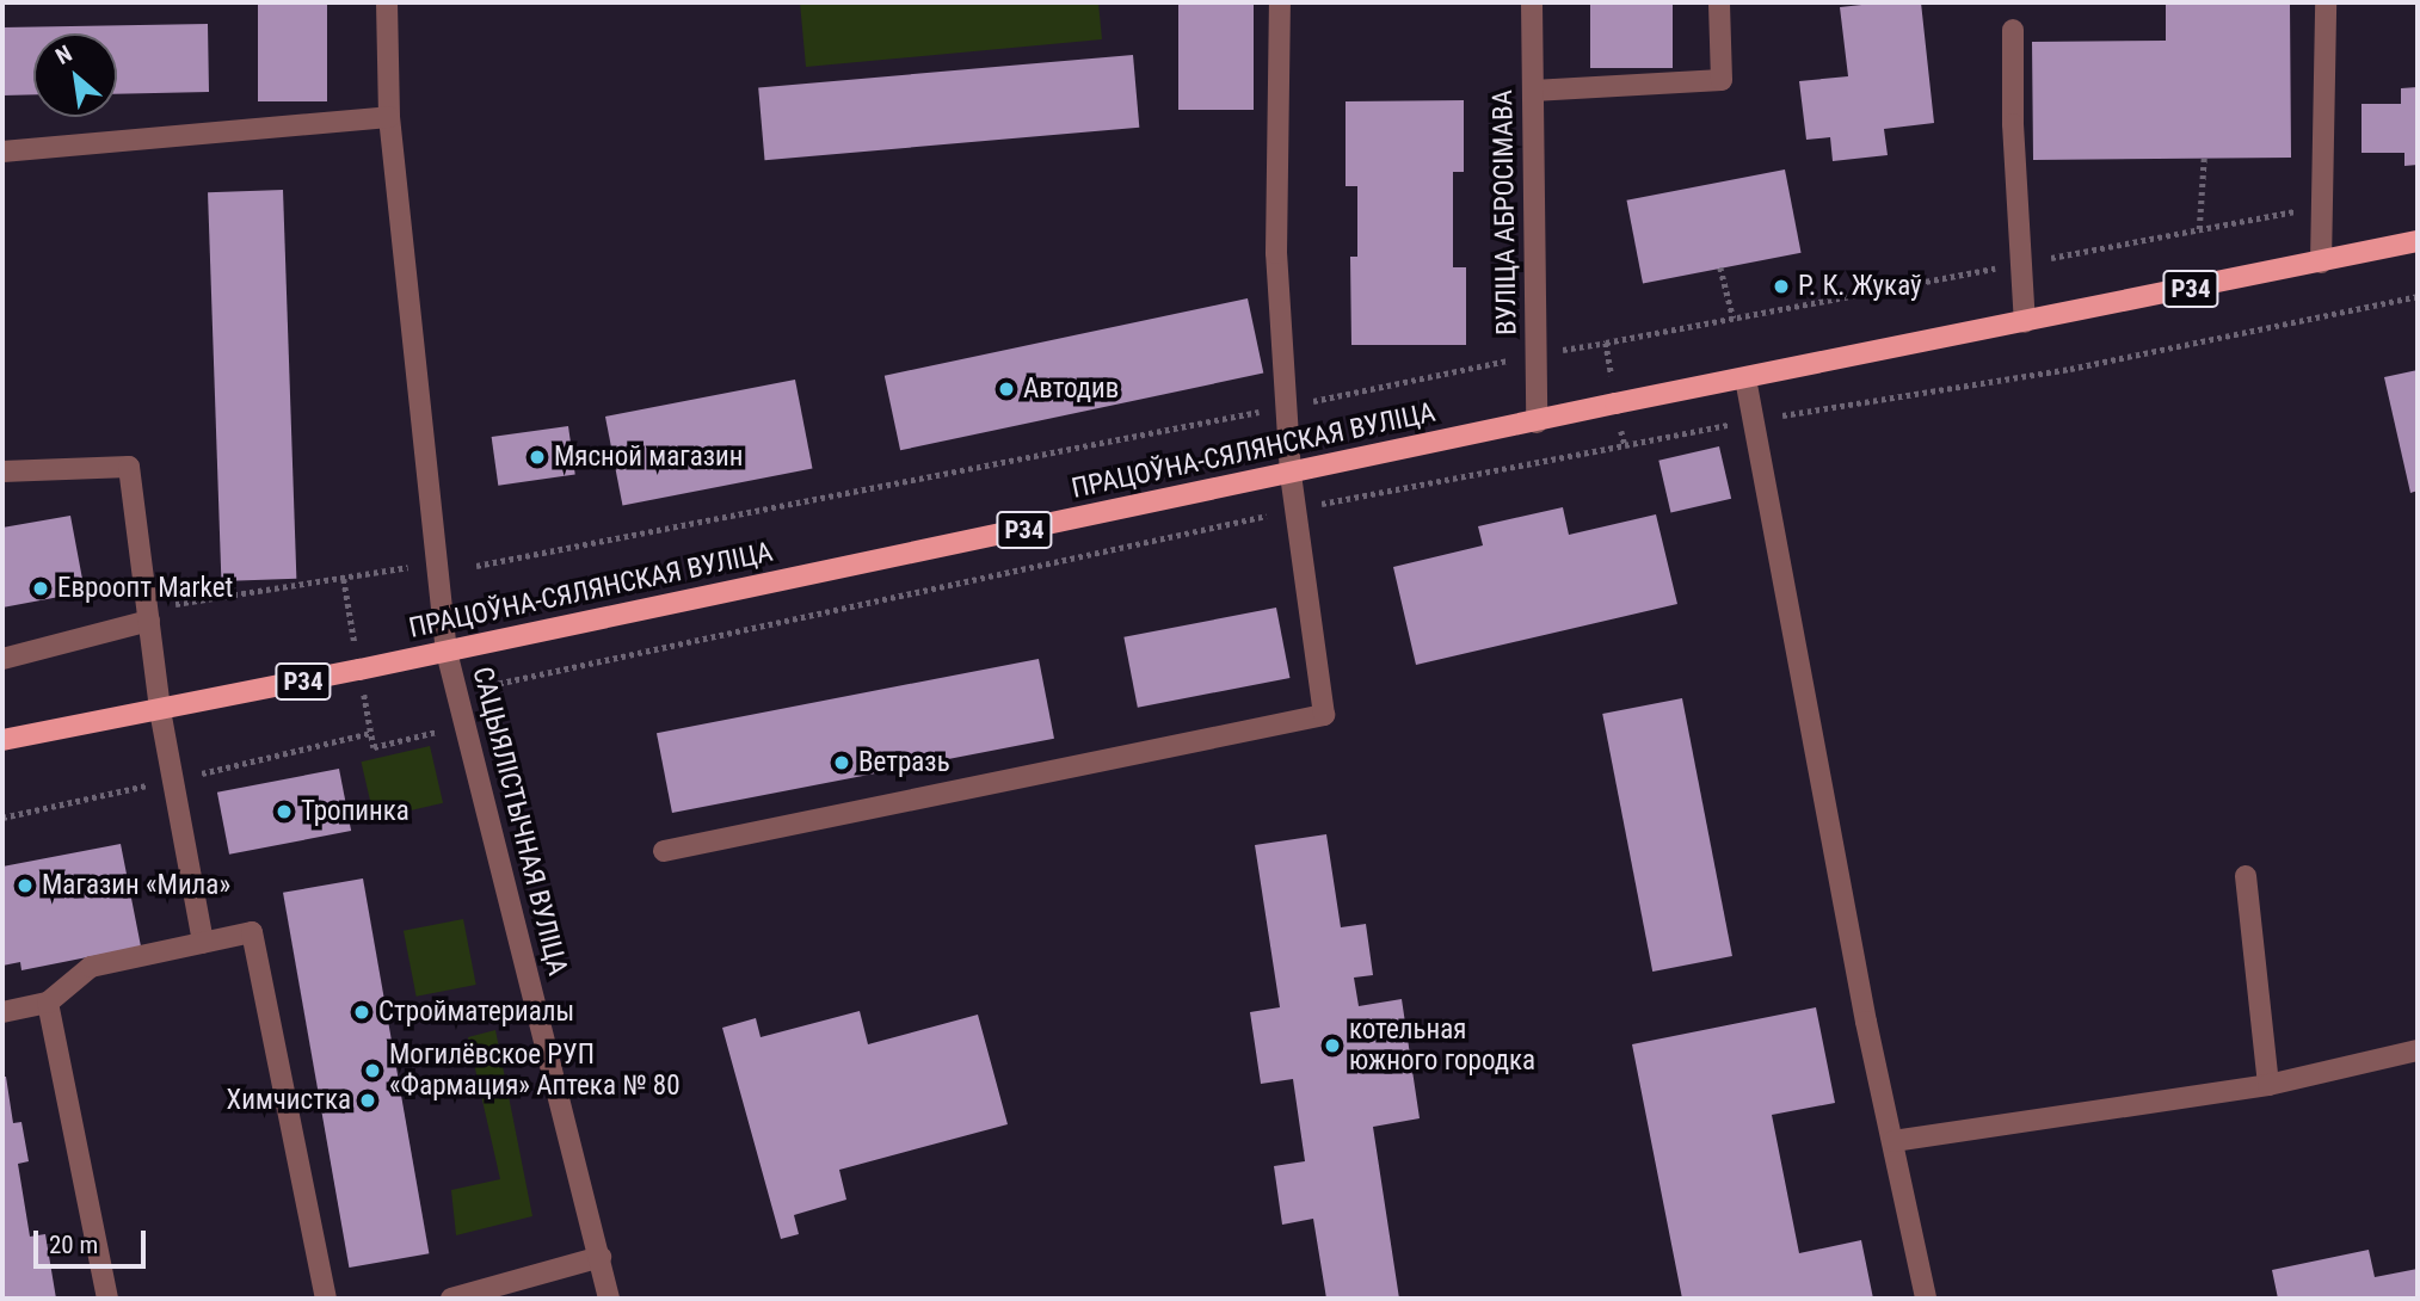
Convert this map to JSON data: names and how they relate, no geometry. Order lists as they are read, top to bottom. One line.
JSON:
{"streets":{"main road":["Р34","ПРАЦОЎНА-СЯЛЯНСКАЯ ВУЛІЦА"],"street":["ВУЛІЦА АБРОСІМАВА","САЦЫЯЛІСТЫЧНАЯ ВУЛІЦА"]},"crossings":[["ВУЛІЦА АБРОСІМАВА","ПРАЦОЎНА-СЯЛЯНСКАЯ ВУЛІЦА"],["ПРАЦОЎНА-СЯЛЯНСКАЯ ВУЛІЦА","САЦЫЯЛІСТЫЧНАЯ ВУЛІЦА"]],"places":["Р. К. Жукаў","Автодив","Мясной магазин","Евроопт Market","Ветразь","Тропинка","Магазин «Мила»","Стройматериалы","котельная южного городка","Могилёвское РУП «Фармация» Аптека № 80","Химчистка"],"scale_bar":"20 m","north":"top left"}
